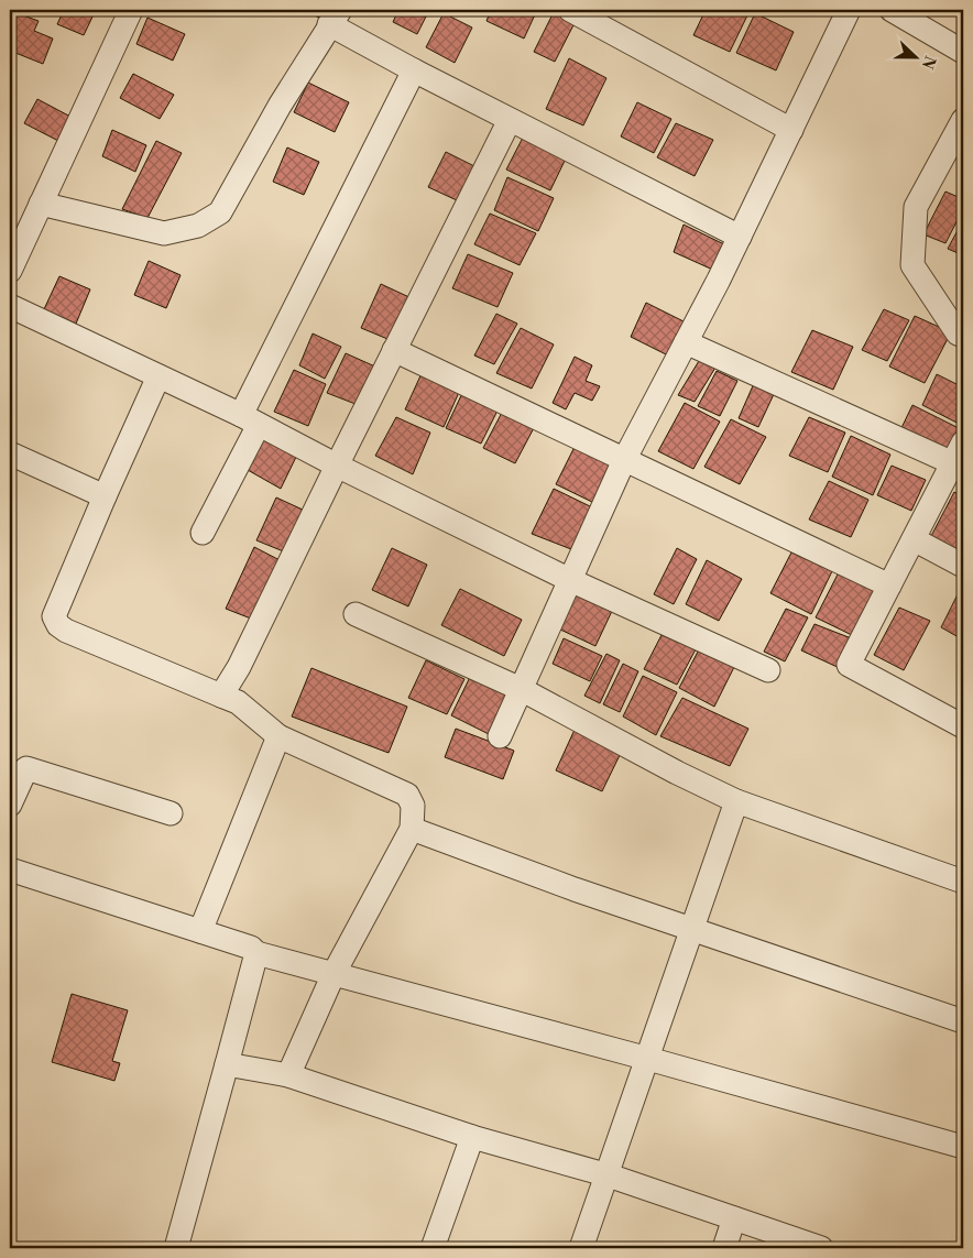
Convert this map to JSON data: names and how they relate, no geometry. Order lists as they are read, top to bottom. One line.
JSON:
{"north":"right"}
